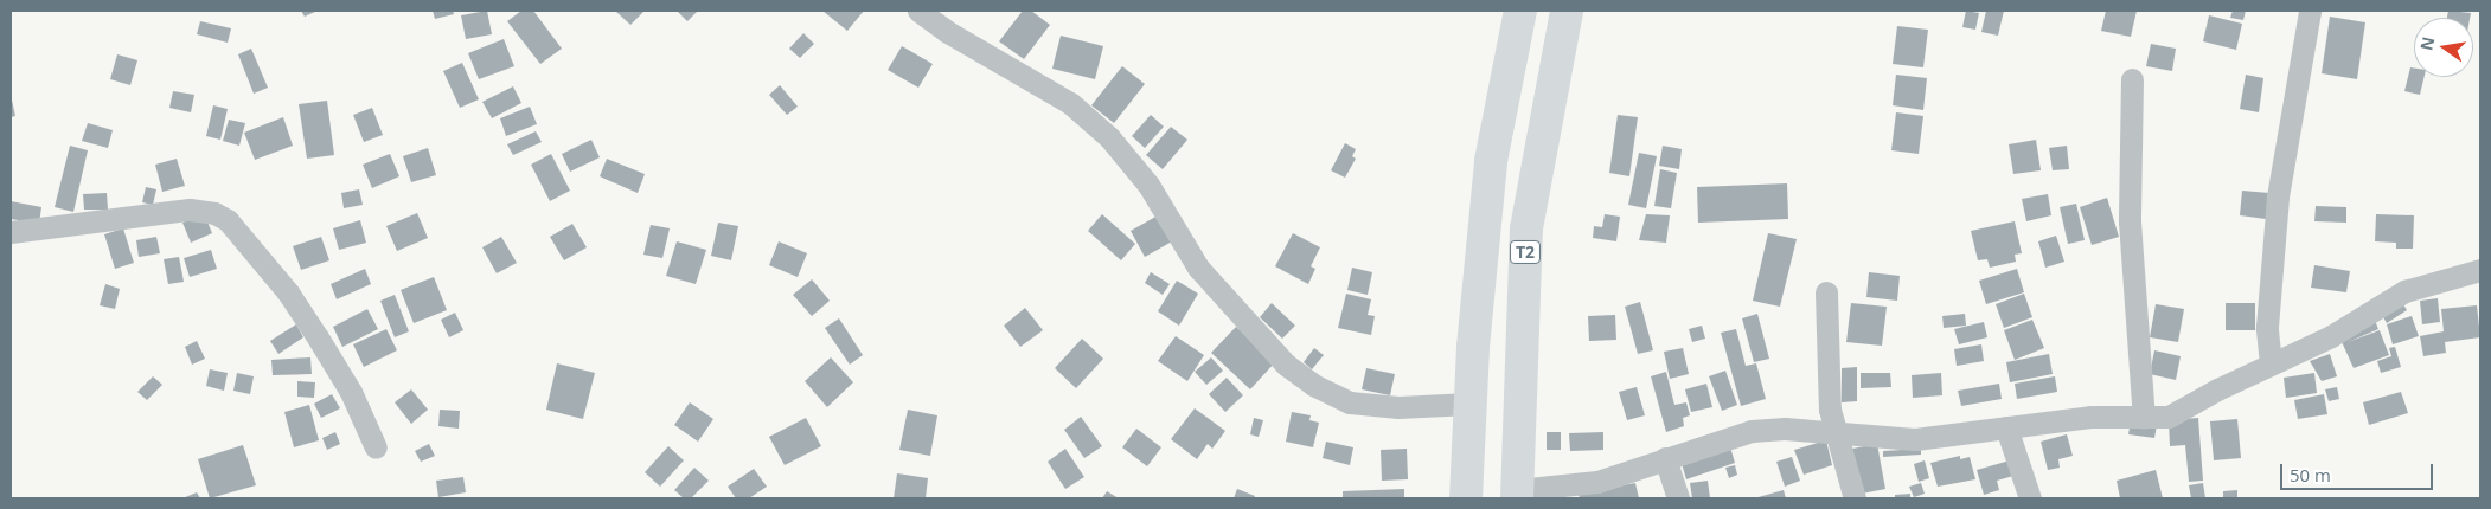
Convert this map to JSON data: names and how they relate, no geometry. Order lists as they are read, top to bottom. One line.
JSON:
{"streets":{"highway":["T2"]},"scale_bar":"50 m","north":"left"}
